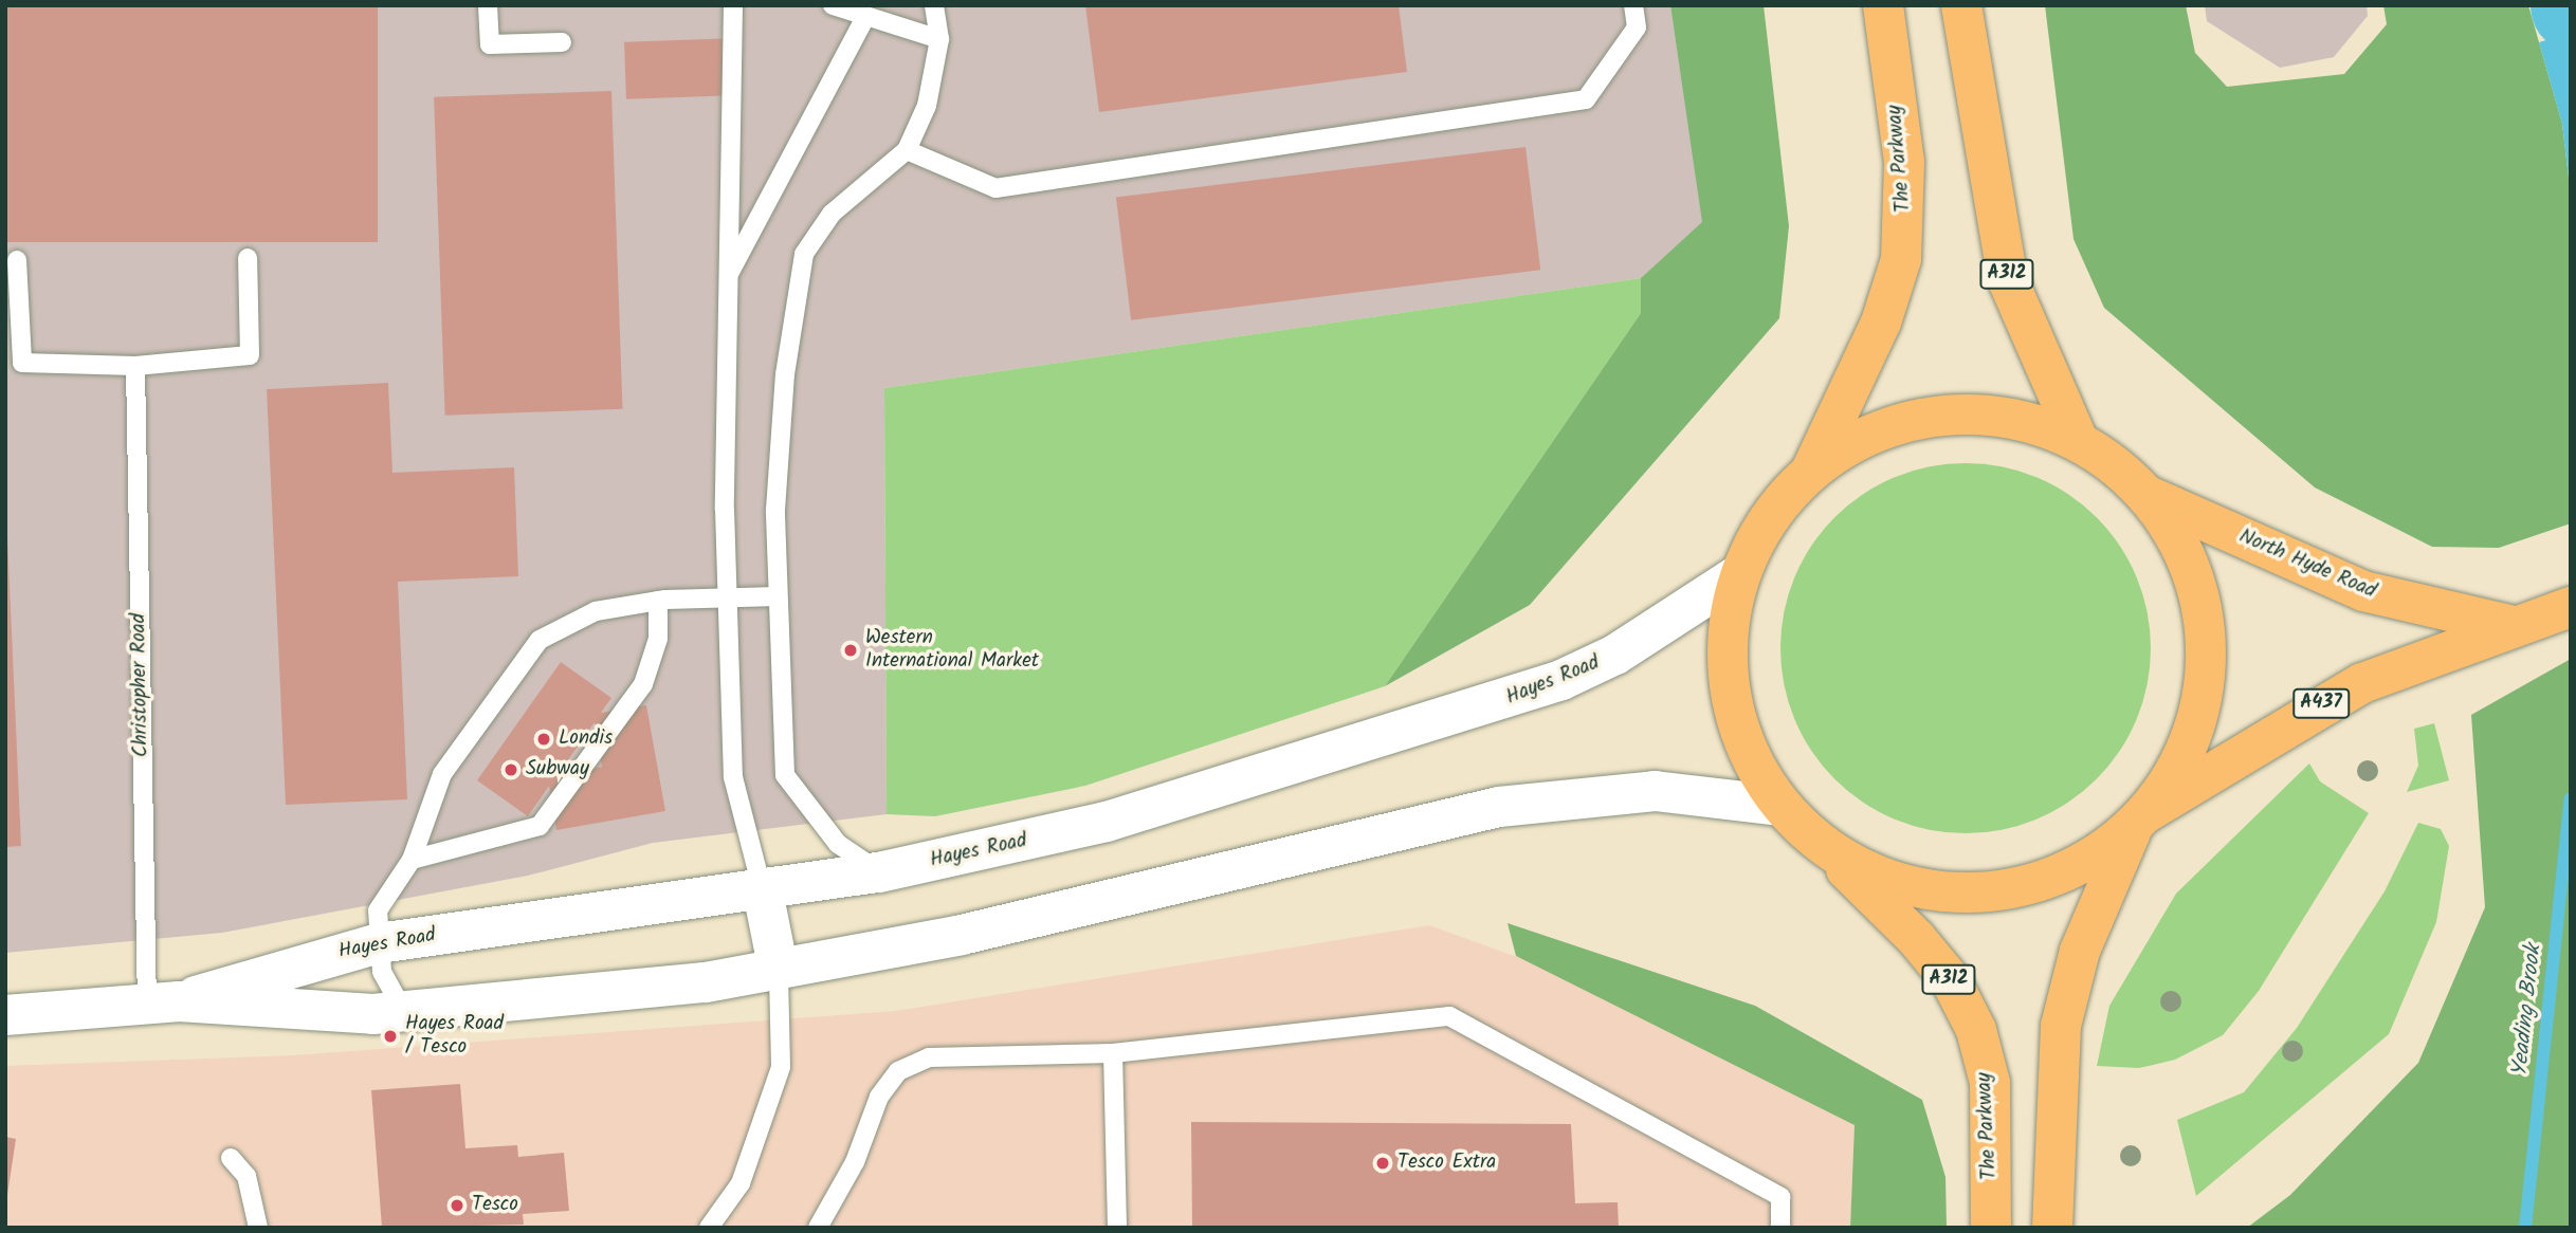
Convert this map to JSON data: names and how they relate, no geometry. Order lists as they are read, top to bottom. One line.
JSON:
{"streets":{"main road":["The Parkway","A312","North Hyde Road","A437"],"street":["Hayes Road"],"lane":["Christopher Road"]},"crossings":[["The Parkway","Hayes Road"],["North Hyde Road","A437"],["Hayes Road","Christopher Road"]],"water":["Yeading Brook"],"places":["Western International Market","Londis","Subway","Hayes Road / Tesco","Tesco Extra","Tesco"]}
